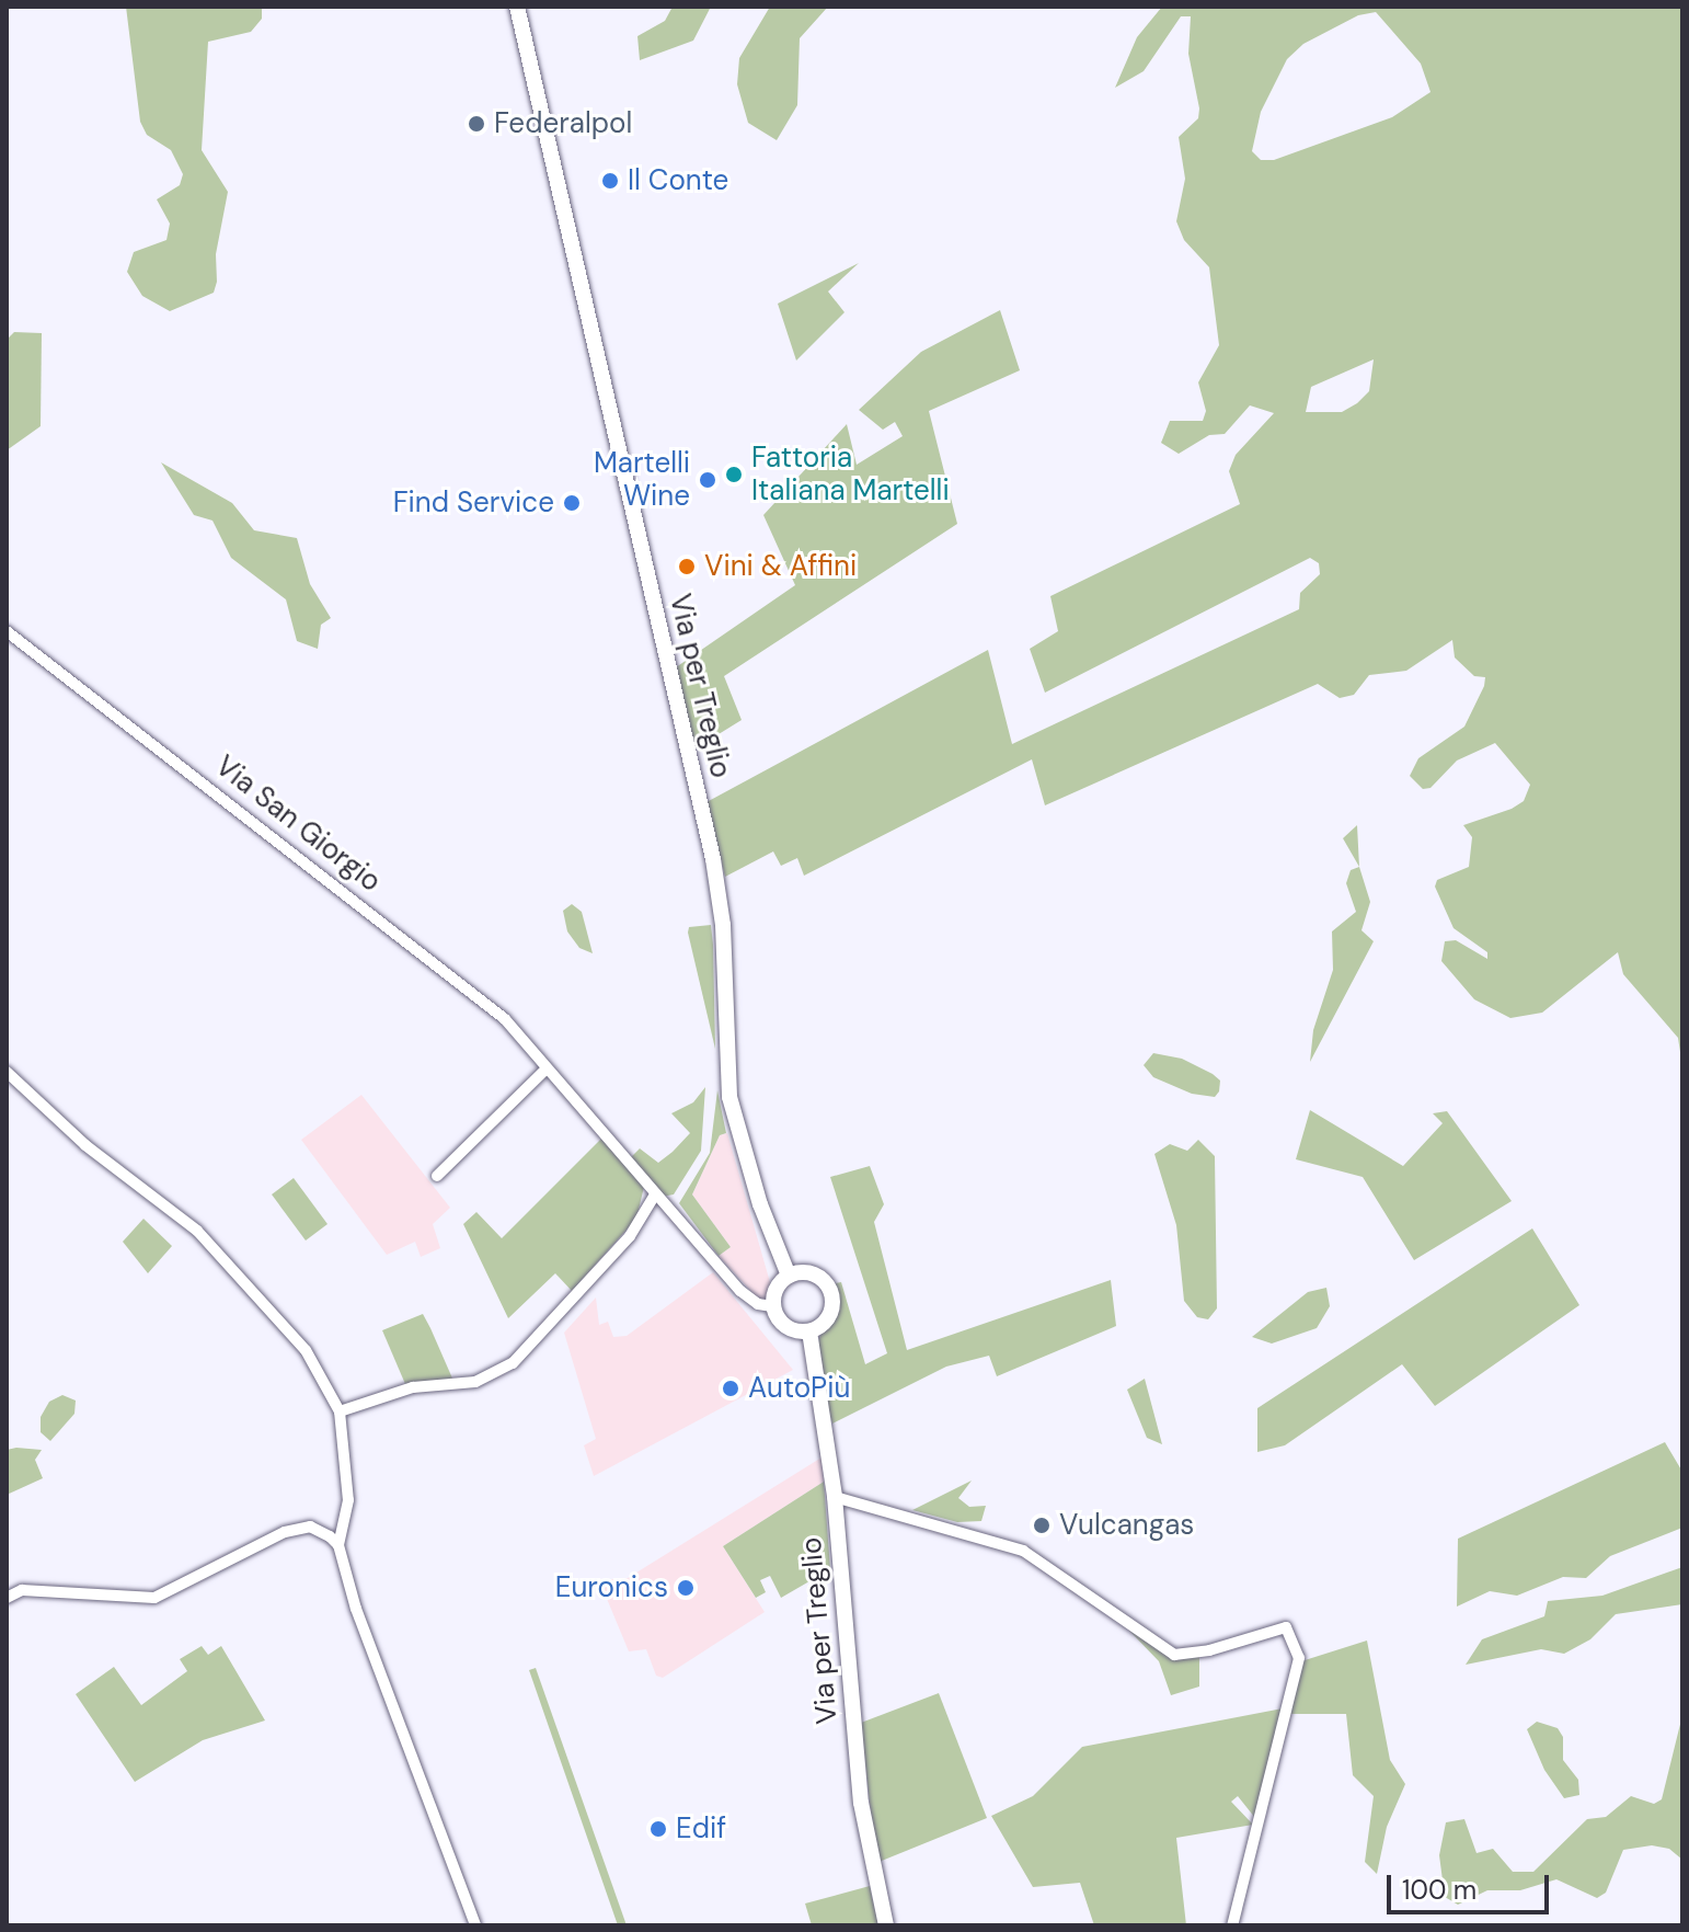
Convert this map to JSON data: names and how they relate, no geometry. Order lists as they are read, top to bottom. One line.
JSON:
{"streets":{"main road":["Via per Treglio"],"street":["Via San Giorgio"]},"crossings":[["Via per Treglio","Via San Giorgio"]],"places":["Federalpol","Il Conte","Fattoria Italiana Martelli","Martelli Wine","Find Service","Vini & Affini","AutoPiù","Vulcangas","Euronics","Edif"],"scale_bar":"100 m"}
